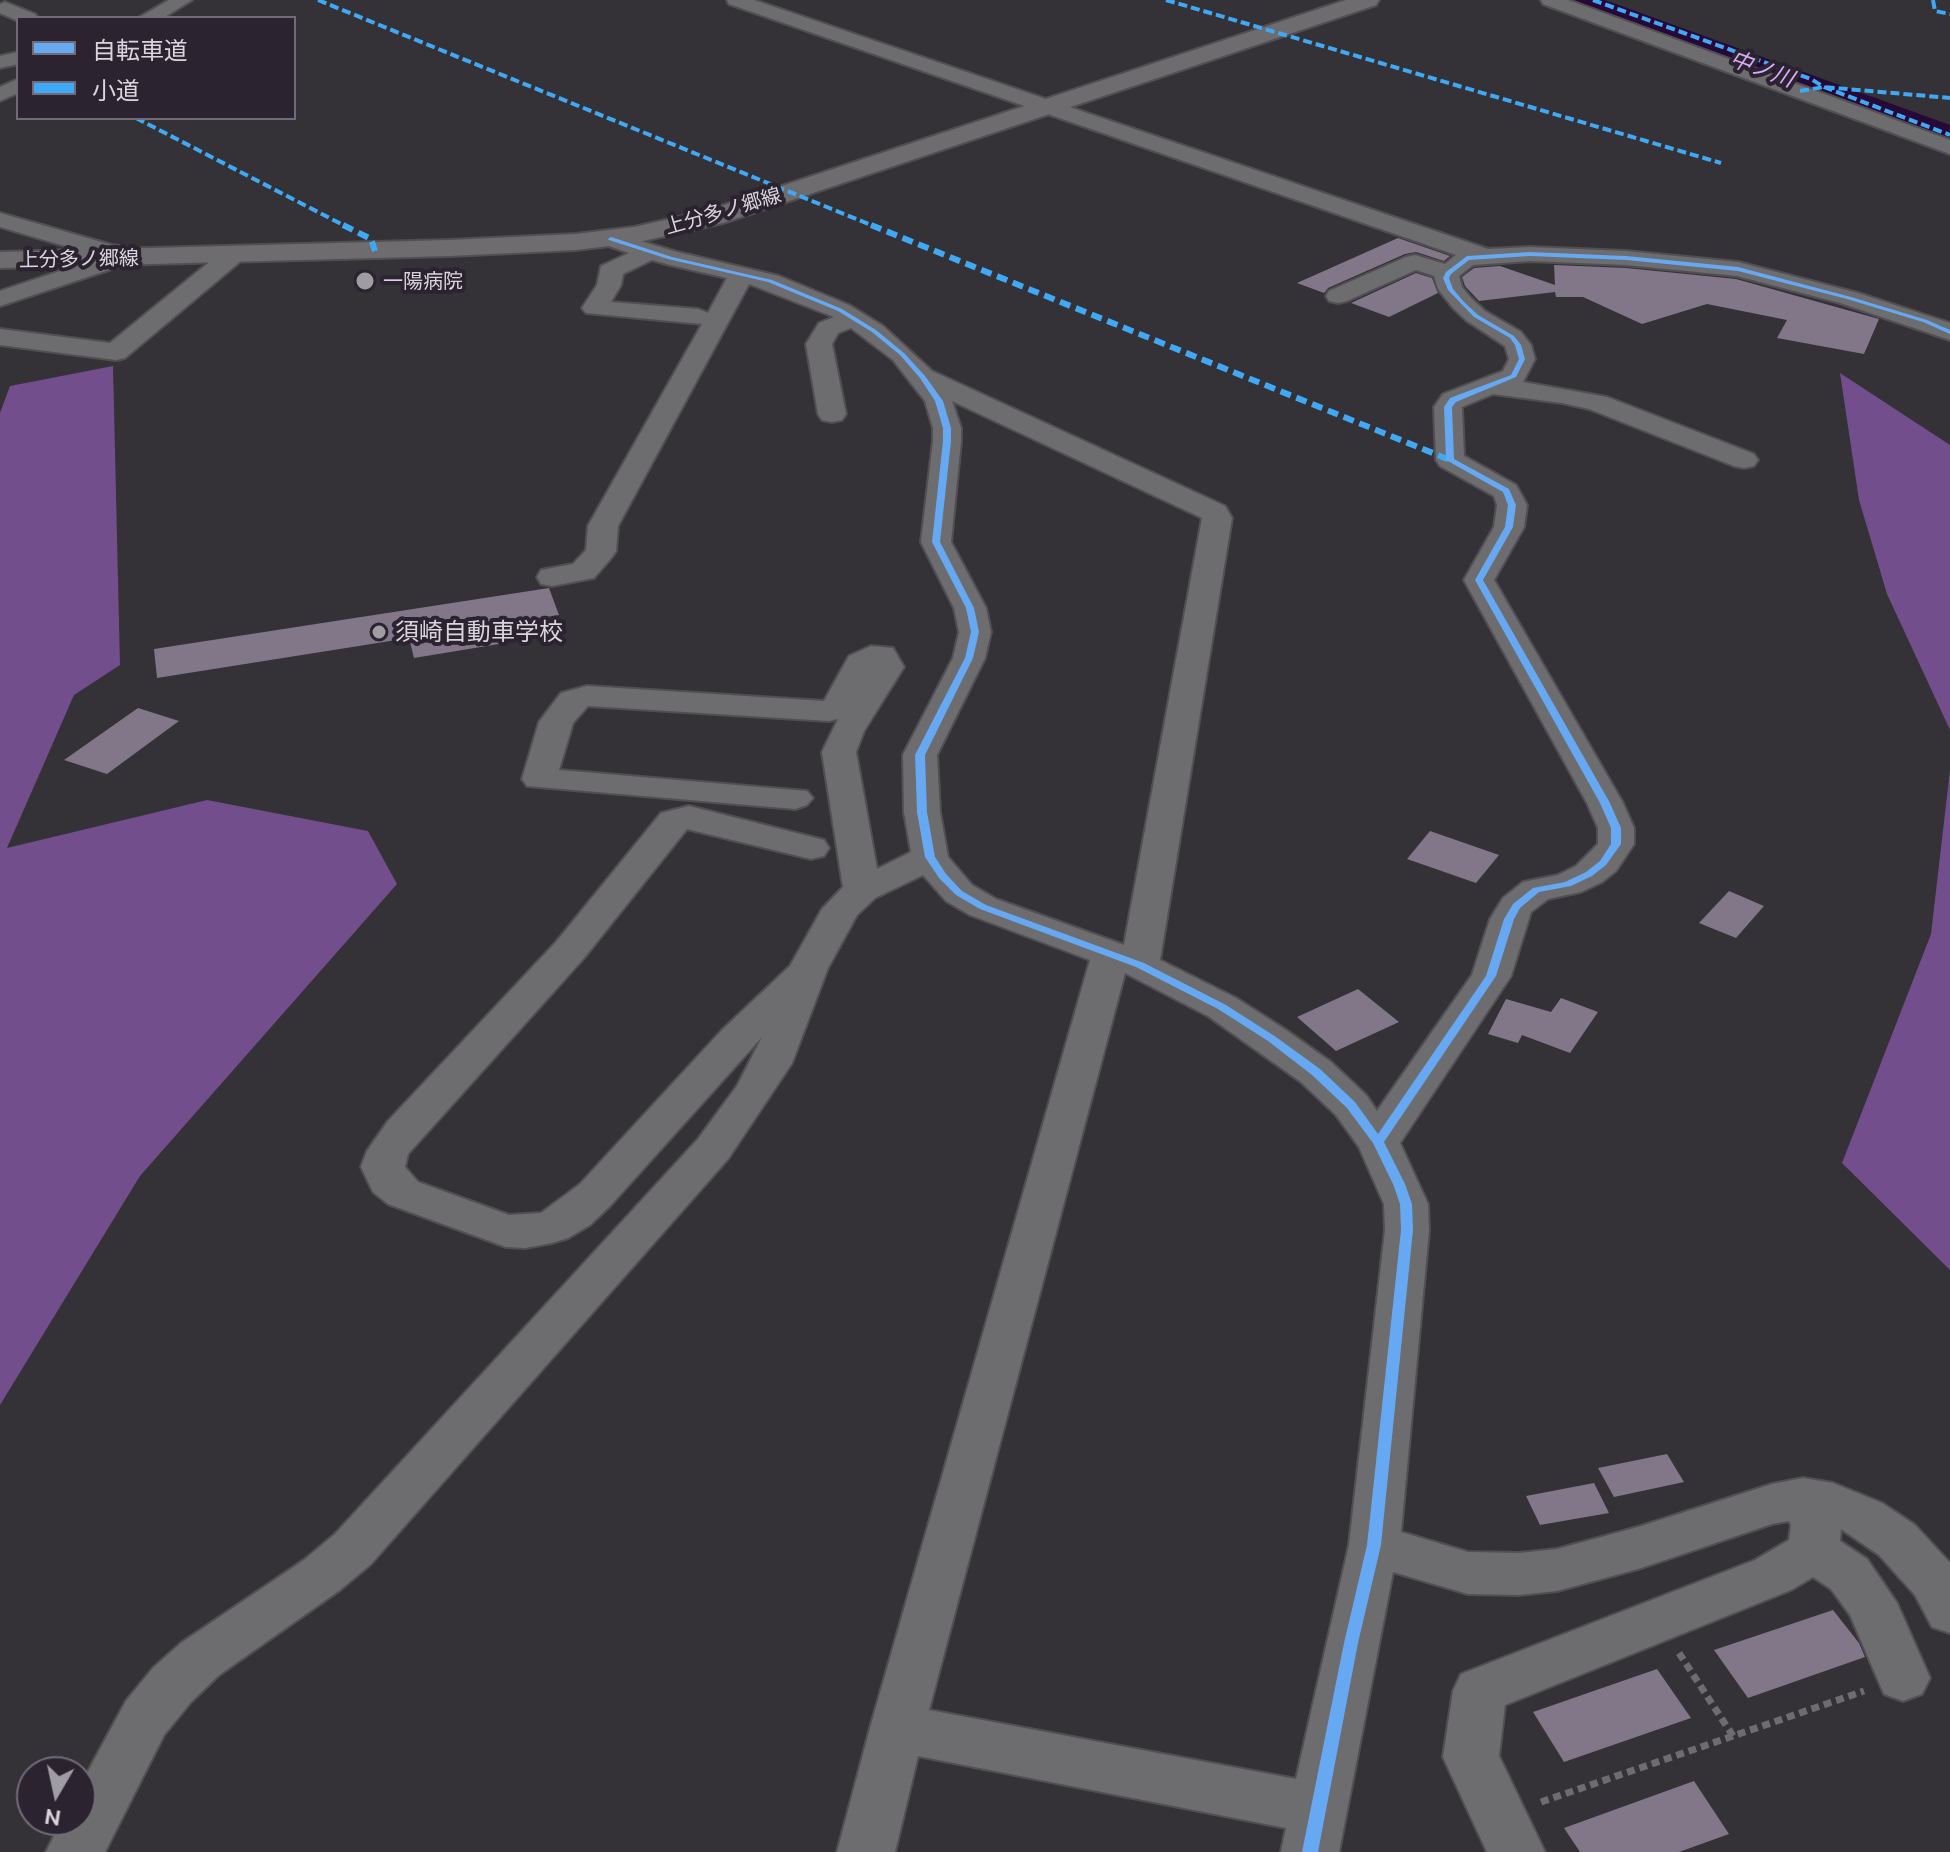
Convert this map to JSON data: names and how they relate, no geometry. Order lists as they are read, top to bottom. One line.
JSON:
{"streets":{"main road":["上分多ノ郷線"]},"water":["中ノ川"],"places":["一陽病院","須崎自動車学校"],"legend":["自転車道","小道"],"north":"bottom"}
